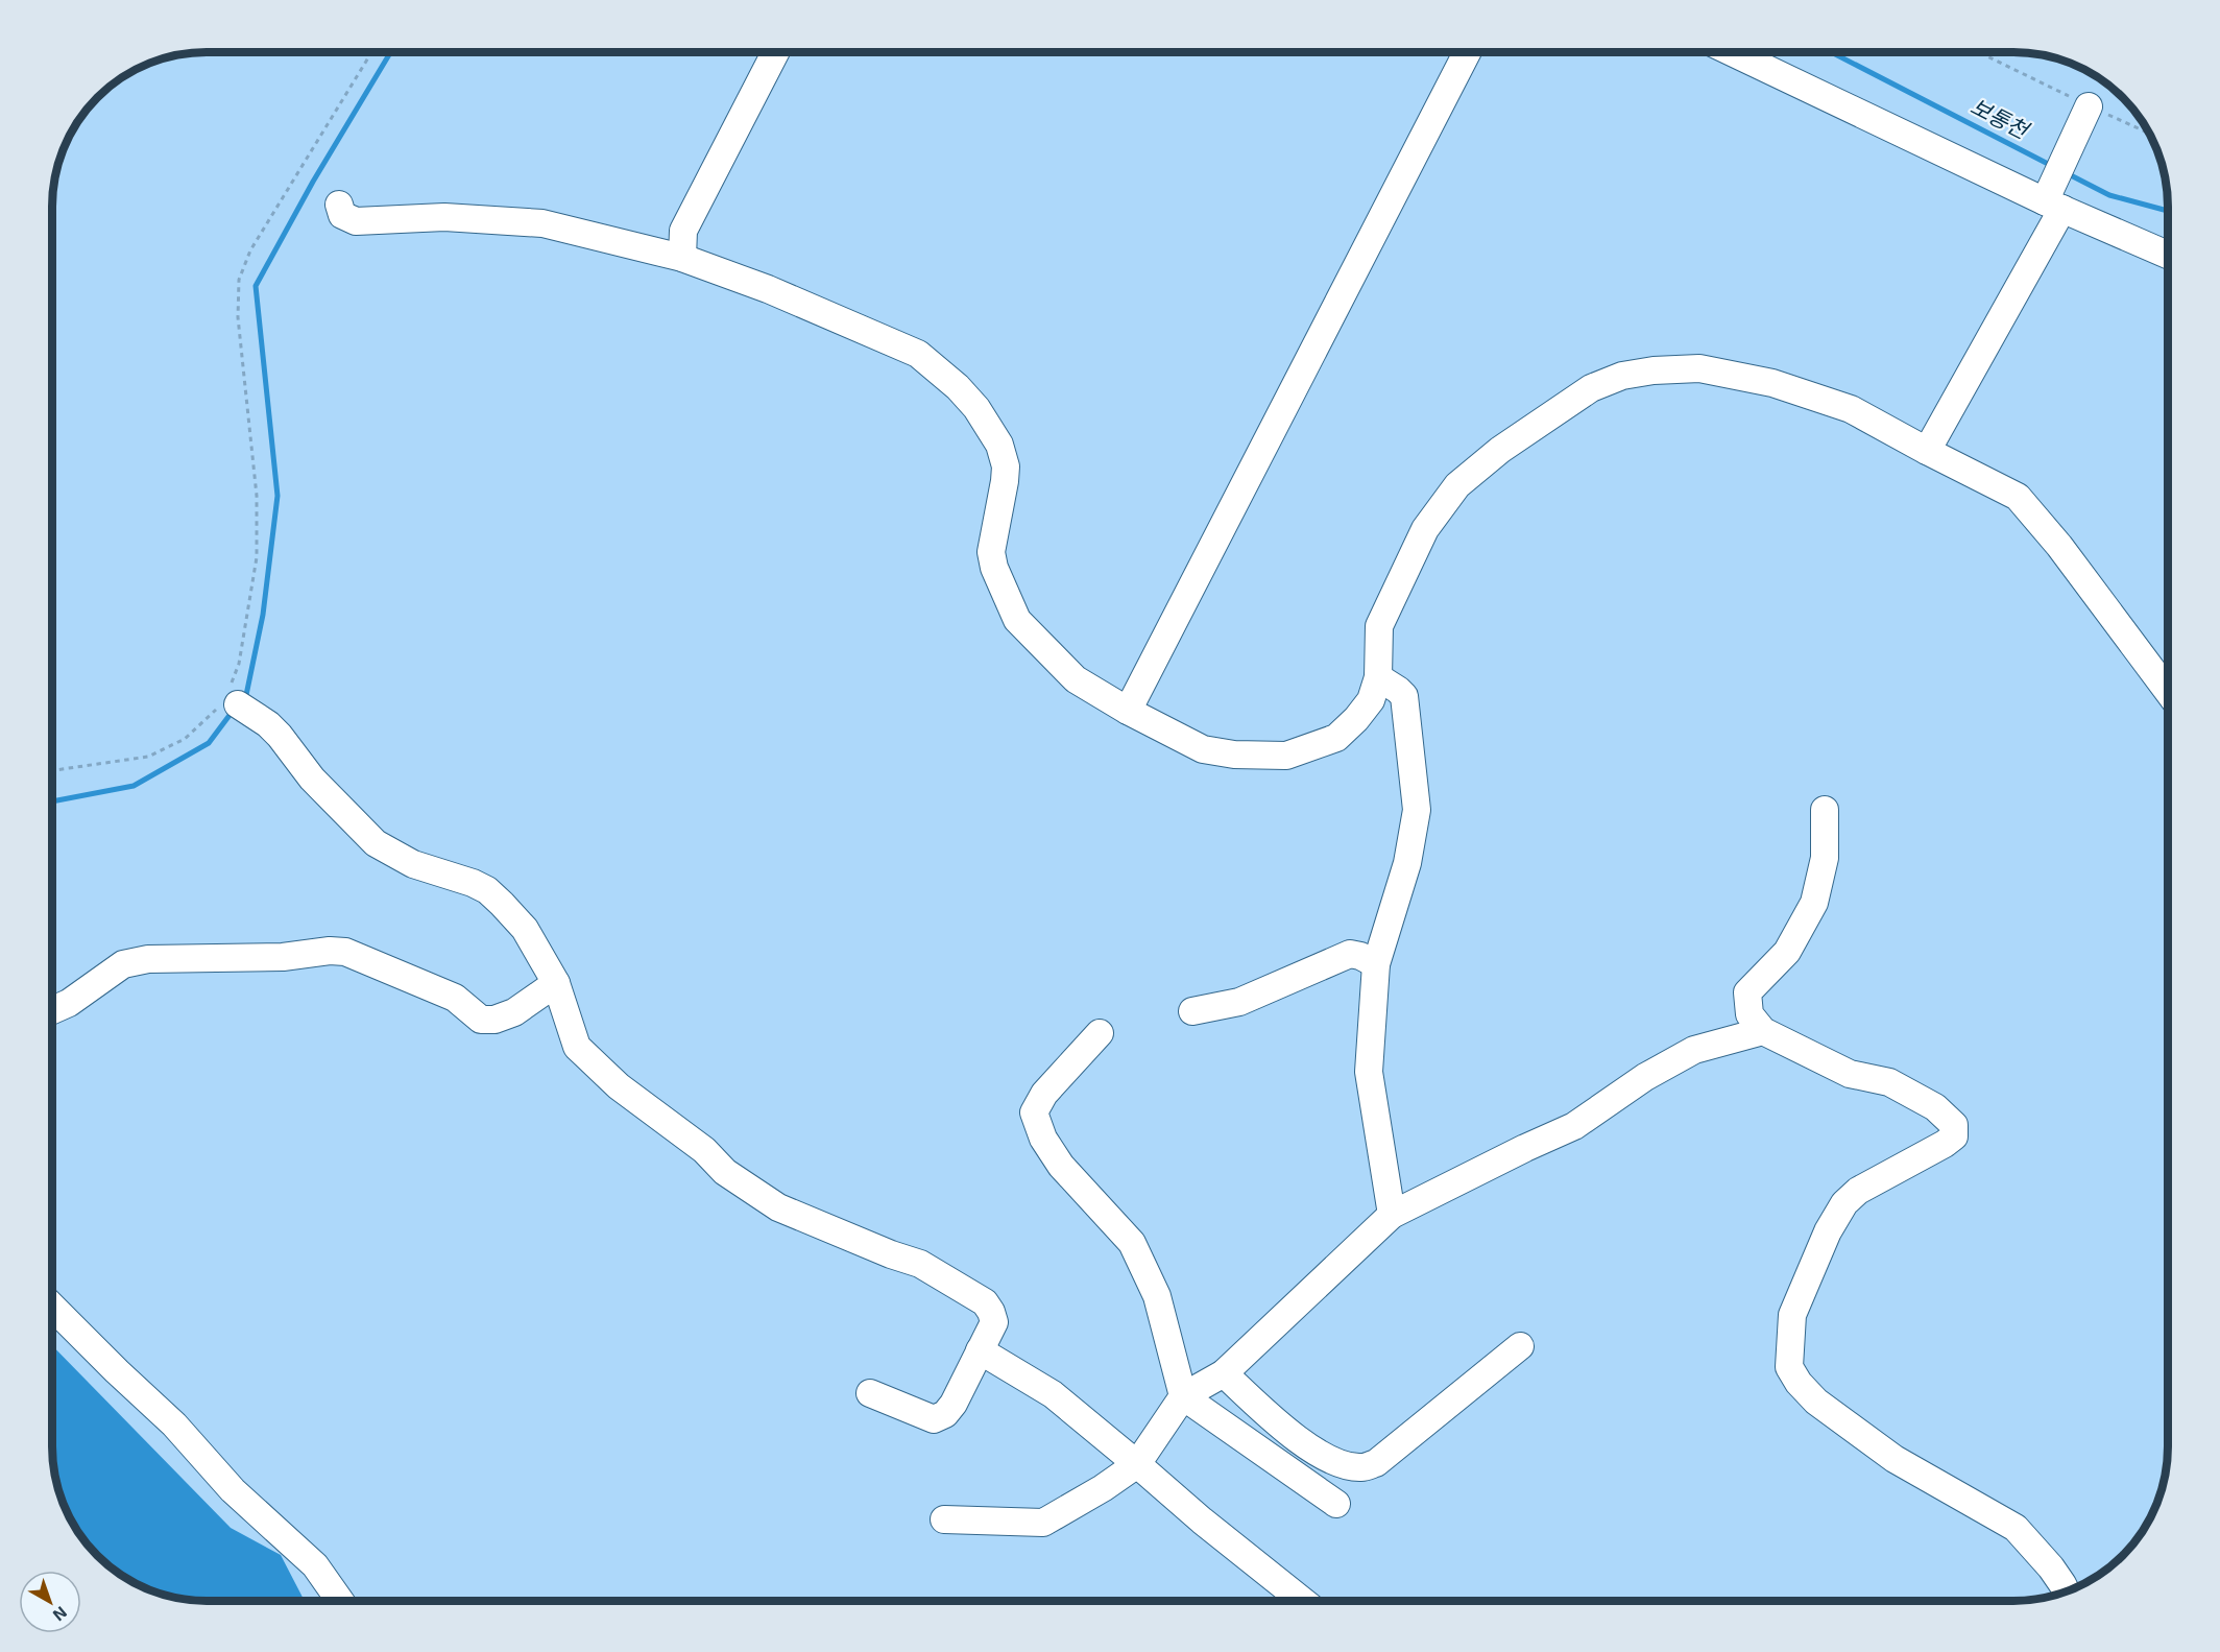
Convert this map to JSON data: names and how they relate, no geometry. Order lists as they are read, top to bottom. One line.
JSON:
{"water":["보통천"],"north":"bottom right"}
